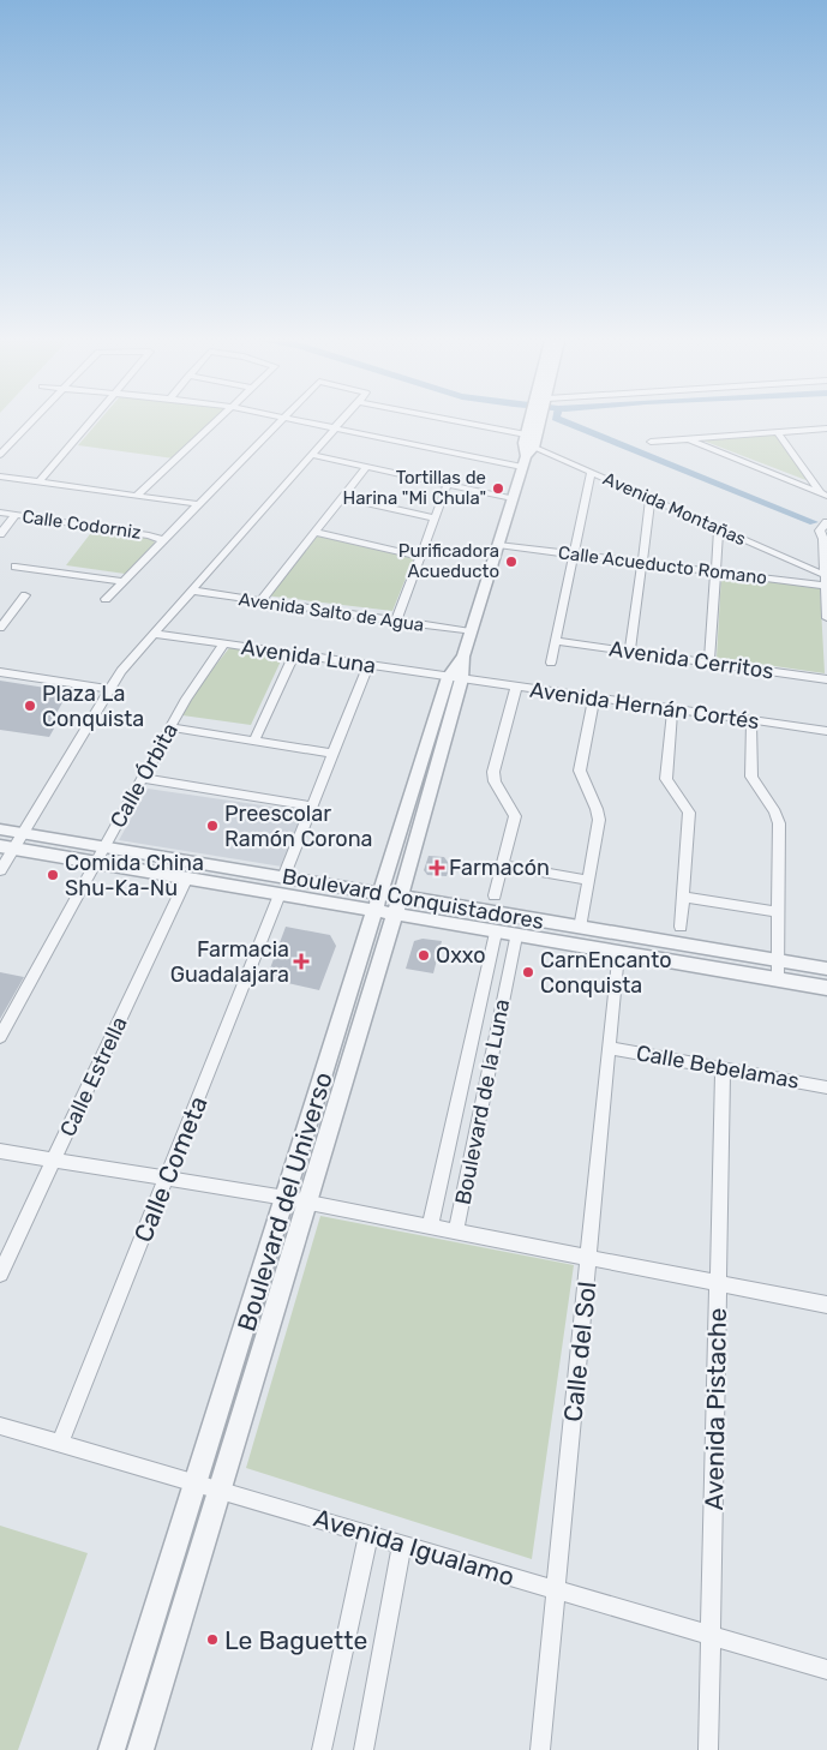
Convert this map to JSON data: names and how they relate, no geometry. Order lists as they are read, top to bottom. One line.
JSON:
{"streets":{"street":["Avenida Montañas","Calle Codorniz","Calle Acueducto Romano","Avenida Salto de Agua","Avenida Luna","Avenida Cerritos","Avenida Hernán Cortés","Calle Órbita","Boulevard Conquistadores","Calle Bebelamas","Calle Estrella","Boulevard de la Luna","Calle Cometa","Boulevard del Universo","Calle del Sol","Avenida Pistache","Avenida Igualamo"]},"crossings":[["Avenida Montañas","Calle Acueducto Romano"],["Avenida Montañas","Boulevard del Universo"],["Calle Acueducto Romano","Boulevard del Universo"],["Avenida Salto de Agua","Boulevard del Universo"],["Avenida Luna","Avenida Hernán Cortés"],["Avenida Luna","Calle Órbita"],["Avenida Luna","Boulevard del Universo"],["Avenida Hernán Cortés","Boulevard del Universo"],["Calle Órbita","Boulevard Conquistadores"],["Boulevard Conquistadores","Calle Estrella"],["Boulevard Conquistadores","Boulevard de la Luna"],["Boulevard Conquistadores","Calle Cometa"],["Boulevard Conquistadores","Boulevard del Universo"],["Boulevard Conquistadores","Calle del Sol"],["Calle Bebelamas","Calle del Sol"],["Calle Bebelamas","Avenida Pistache"],["Calle Cometa","Avenida Igualamo"],["Boulevard del Universo","Avenida Igualamo"],["Calle del Sol","Avenida Igualamo"],["Avenida Pistache","Avenida Igualamo"]],"places":{"other":["Tortillas de Harina \"Mi Chula\"","Purificadora Acueducto","Plaza La Conquista","Preescolar Ramón Corona","Comida China Shu-Ka-Nu","Oxxo","CarnEncanto Conquista","Le Baguette"],"health":["Farmacón","Farmacia Guadalajara"]}}
